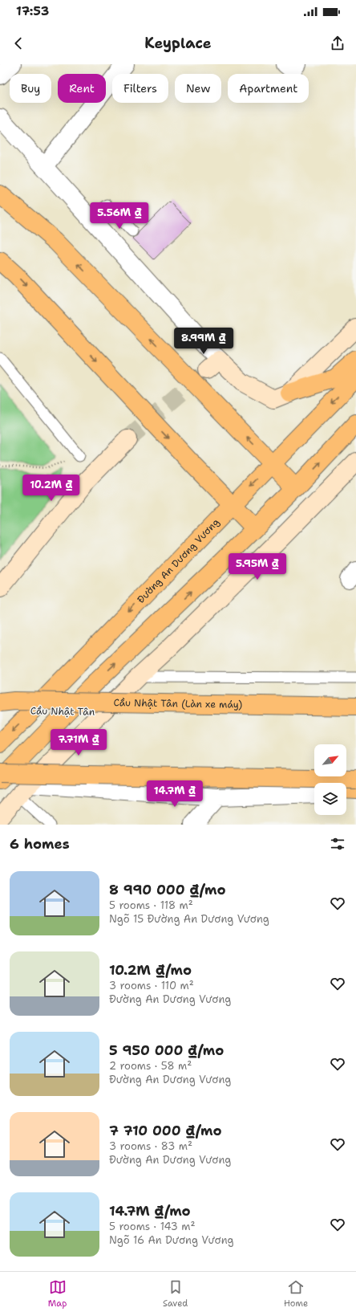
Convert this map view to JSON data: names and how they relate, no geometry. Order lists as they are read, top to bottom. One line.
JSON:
{"streets":{"main road":["Đường An Dương Vương","Cầu Nhật Tân (Làn xe máy)","Cầu Nhật Tân"]},"north":"top right","page":{"status":"17:53","header":"Keyplace","chip":["Buy","Rent","Filters","New","Apartment"],"price":["5.56M ₫","8.99M ₫","10.2M ₫","5.95M ₫","7.71M ₫","14.7M ₫"],"heading":"6 homes","list":[{"name":"8 990 000 ₫/mo","note":"5 rooms · 118 m² · Ngõ 15 Đường An Dương Vương"},{"name":"10.2M ₫/mo","note":"3 rooms · 110 m² · Đường An Dương Vương"},{"name":"5 950 000 ₫/mo","note":"2 rooms · 58 m² · Đường An Dương Vương"},{"name":"7 710 000 ₫/mo","note":"3 rooms · 83 m² · Đường An Dương Vương"},{"name":"14.7M ₫/mo","note":"5 rooms · 143 m² · Ngõ 16 An Dương Vương"}],"tabs":["Map","Saved","Home"]}}
